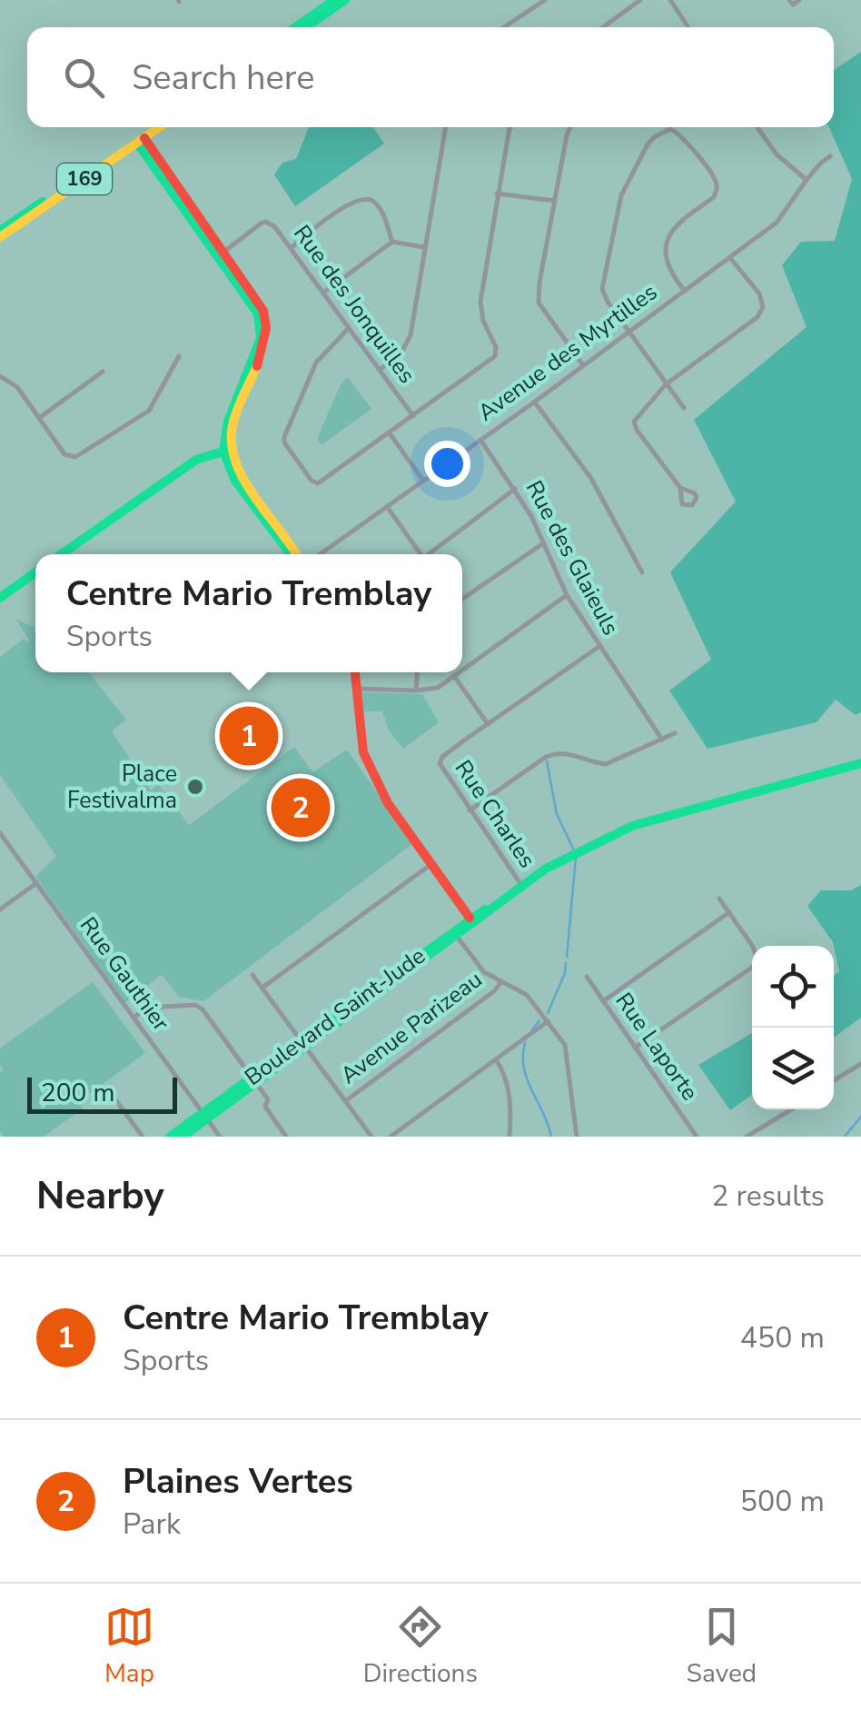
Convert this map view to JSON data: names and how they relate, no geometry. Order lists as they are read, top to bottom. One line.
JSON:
{"streets":{"street":["169","Rue des Jonquilles","Avenue des Myrtilles","Rue des Glaieuls","Rue Charles","Rue Gauthier","Boulevard Saint-Jude","Avenue Parizeau","Rue Laporte"]},"crossings":[["Avenue des Myrtilles","Rue des Glaieuls"],["Rue Charles","Boulevard Saint-Jude"],["Rue Gauthier","Boulevard Saint-Jude"]],"places":["Place Festivalma"],"scale_bar":"200 m","page":{"search":"Search here","popup":["Centre Mario Tremblay","Sports"],"pins":["1","2"],"scale":"200 m","heading":["Nearby","2 results"],"list":[{"mark":"1","name":"Centre Mario Tremblay","note":"Sports","value":"450 m"},{"mark":"2","name":"Plaines Vertes","note":"Park","value":"500 m"}],"nav":["Map","Directions","Saved"]}}
